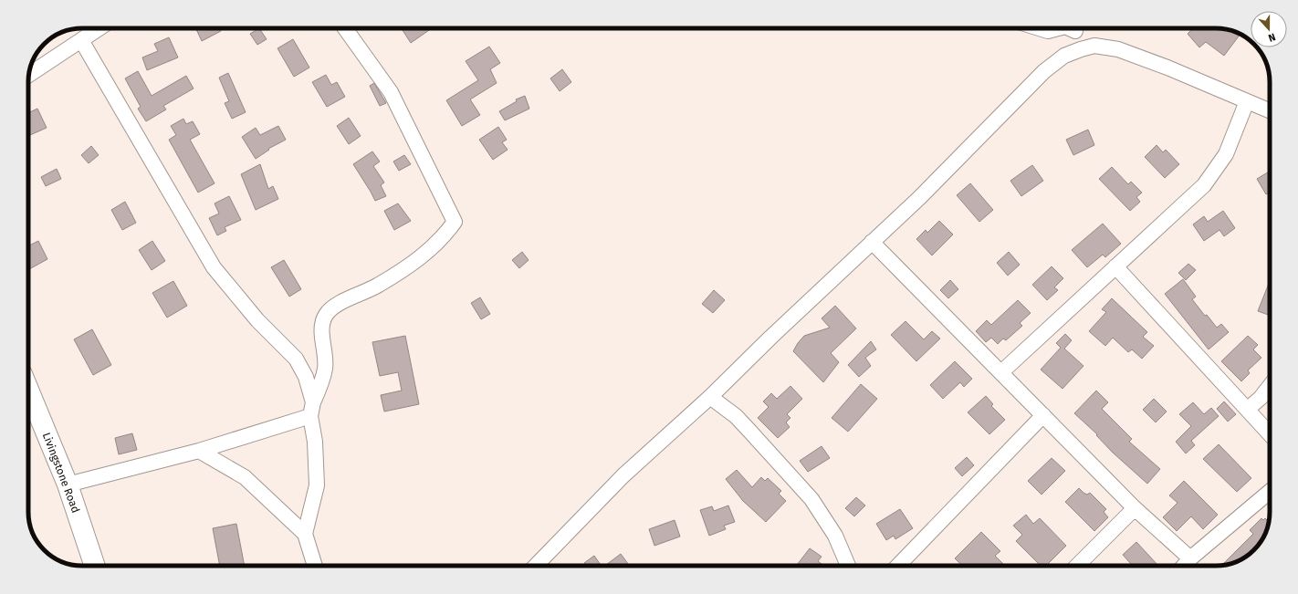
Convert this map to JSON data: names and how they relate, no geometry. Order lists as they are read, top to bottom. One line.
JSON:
{"streets":{"highway":["Livingstone Road"]},"north":"bottom"}
